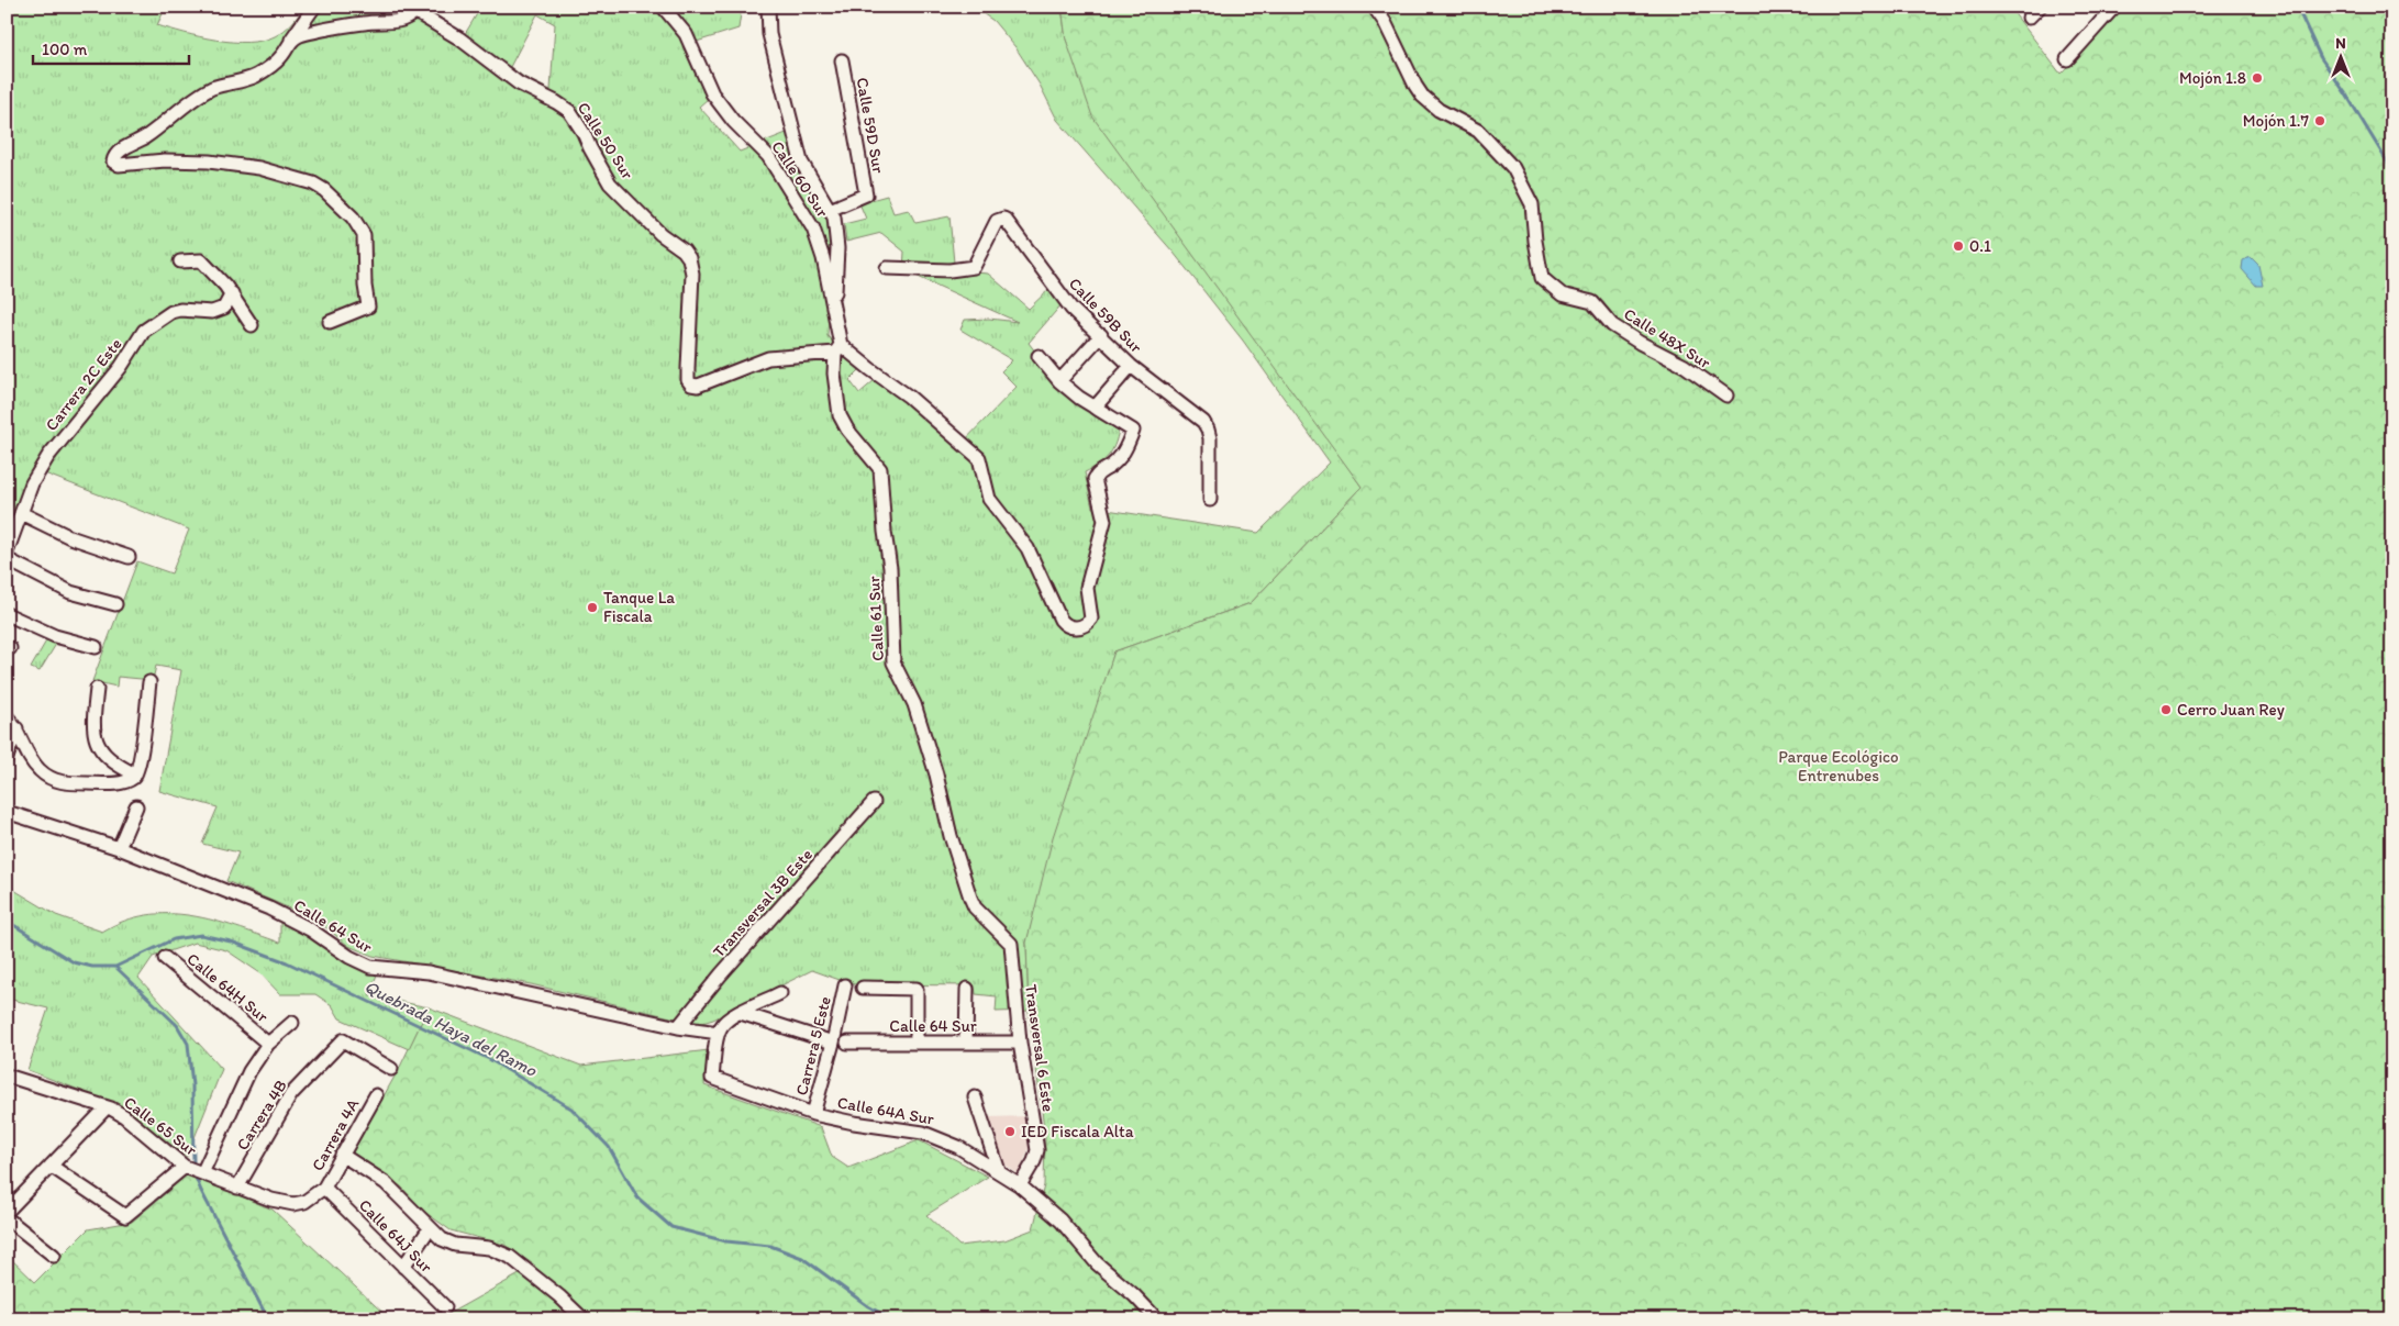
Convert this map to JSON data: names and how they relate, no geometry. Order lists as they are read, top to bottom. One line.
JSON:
{"streets":{"street":["Calle 59D Sur","Calle 50 Sur","Calle 60 Sur","Calle 59B Sur","Calle 48X Sur","Carrera 2C Este","Calle 61 Sur","Transversal 3B Este","Calle 64 Sur","Calle 64H Sur","Carrera 5 Este","Transversal 6 Este","Calle 64A Sur","Carrera 4B","Calle 65 Sur","Carrera 4A","Calle 64J Sur"]},"crossings":[["Calle 50 Sur","Calle 60 Sur"],["Calle 50 Sur","Calle 61 Sur"],["Calle 60 Sur","Calle 61 Sur"],["Calle 61 Sur","Transversal 6 Este"],["Transversal 3B Este","Calle 64 Sur"],["Calle 64 Sur","Transversal 6 Este"],["Calle 64 Sur","Calle 64A Sur"],["Carrera 5 Este","Calle 64A Sur"],["Transversal 6 Este","Calle 64A Sur"],["Carrera 4B","Calle 65 Sur"],["Calle 65 Sur","Carrera 4A"],["Carrera 4A","Calle 64J Sur"]],"water":["Quebrada Haya del Ramo"],"parks":["Parque Ecológico Entrenubes"],"places":["Mojón 1.8","Mojón 1.7","0.1","Tanque La Fiscala","Cerro Juan Rey","IED Fiscala Alta"],"scale_bar":"100 m","north":"top"}
